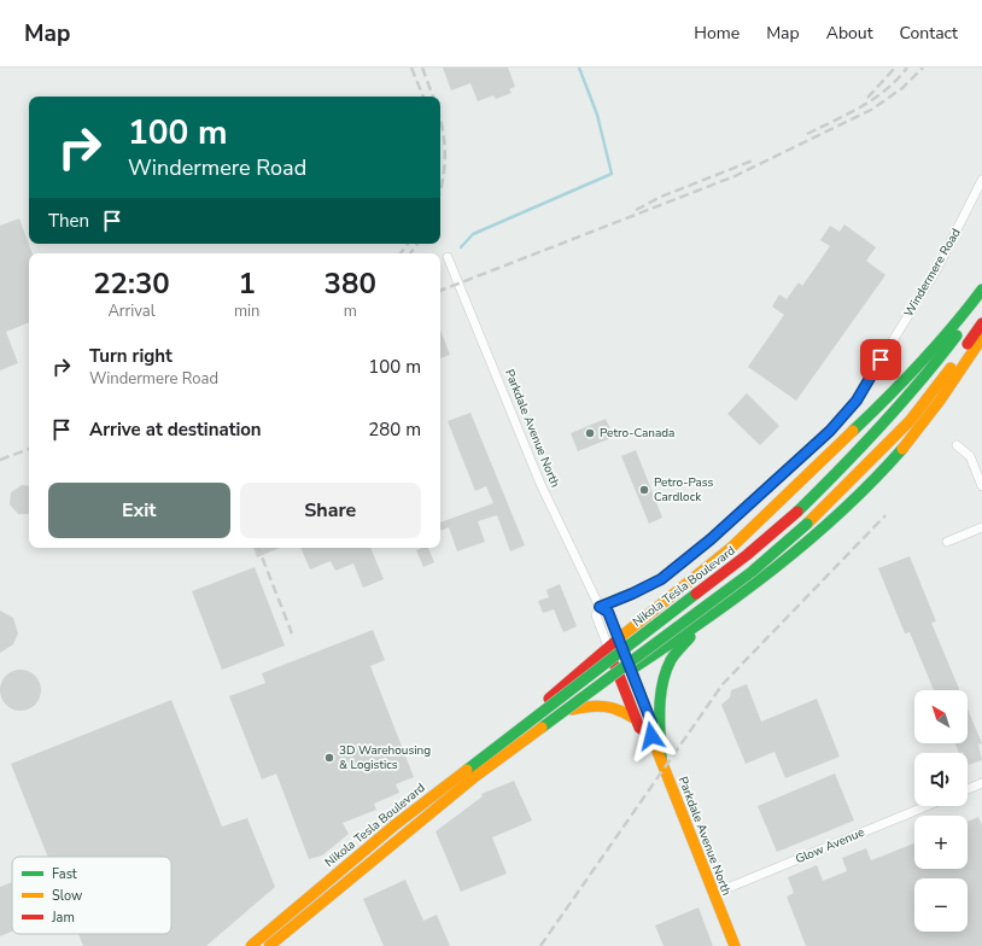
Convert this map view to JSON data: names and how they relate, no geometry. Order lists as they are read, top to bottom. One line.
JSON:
{"streets":{"main road":["Parkdale Avenue North","Nikola Tesla Boulevard"],"street":["Windermere Road","Glow Avenue"]},"crossings":[["Windermere Road","Parkdale Avenue North"],["Parkdale Avenue North","Glow Avenue"]],"places":["Petro-Canada","Petro-Pass Cardlock","3D Warehousing & Logistics"],"legend":["Fast","Slow","Jam"],"north":"top left","page":{"header":"Map","nav":["Home","Map","About","Contact"],"turn":["100 m","Windermere Road"],"then":"Then","eta":["22:30","Arrival","1","min","380","m"],"list":[{"name":"Turn right","note":"Windermere Road","value":"100 m"},{"name":"Arrive at destination","value":"280 m"}],"buttons":["Exit","Share"],"map_buttons":["+","−"]}}
